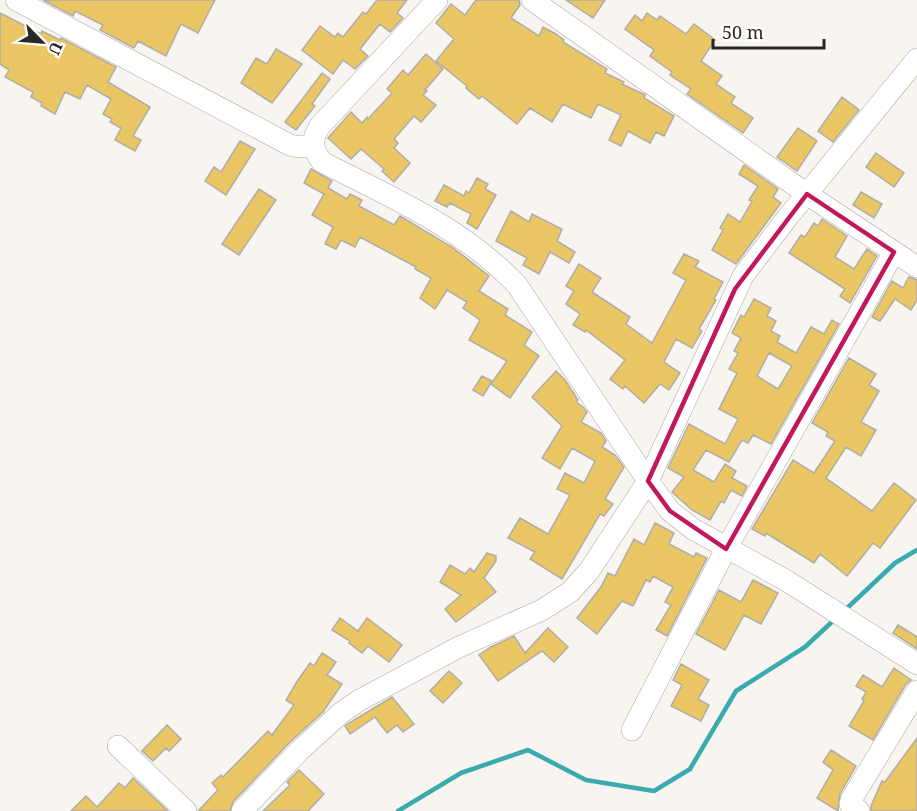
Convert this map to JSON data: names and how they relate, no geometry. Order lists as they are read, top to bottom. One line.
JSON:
{"scale_bar":"50 m","north":"bottom right"}
